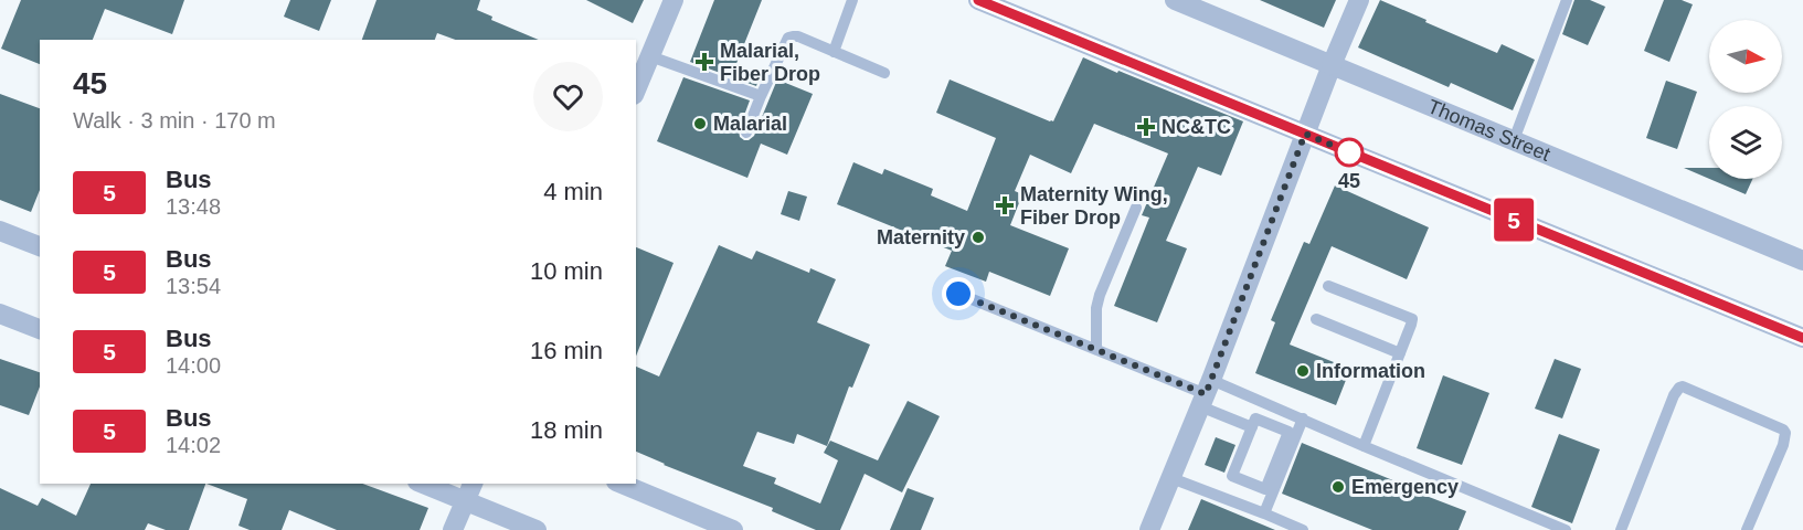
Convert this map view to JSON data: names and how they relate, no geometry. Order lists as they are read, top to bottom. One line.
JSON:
{"streets":{"street":["Thomas Street"]},"places":{"health":["Malarial, Fiber Drop","NC&TC","Maternity Wing, Fiber Drop"],"other":["Malarial","45","Maternity","Information","Emergency"]},"lines":["bus line 5"],"north":"right","page":{"on_map":"5","heading":["45","Walk · 3 min · 170 m"],"list":[{"mark":"5","name":"Bus","note":"13:48","value":"4 min"},{"mark":"5","name":"Bus","note":"13:54","value":"10 min"},{"mark":"5","name":"Bus","note":"14:00","value":"16 min"},{"mark":"5","name":"Bus","note":"14:02","value":"18 min"}]}}
